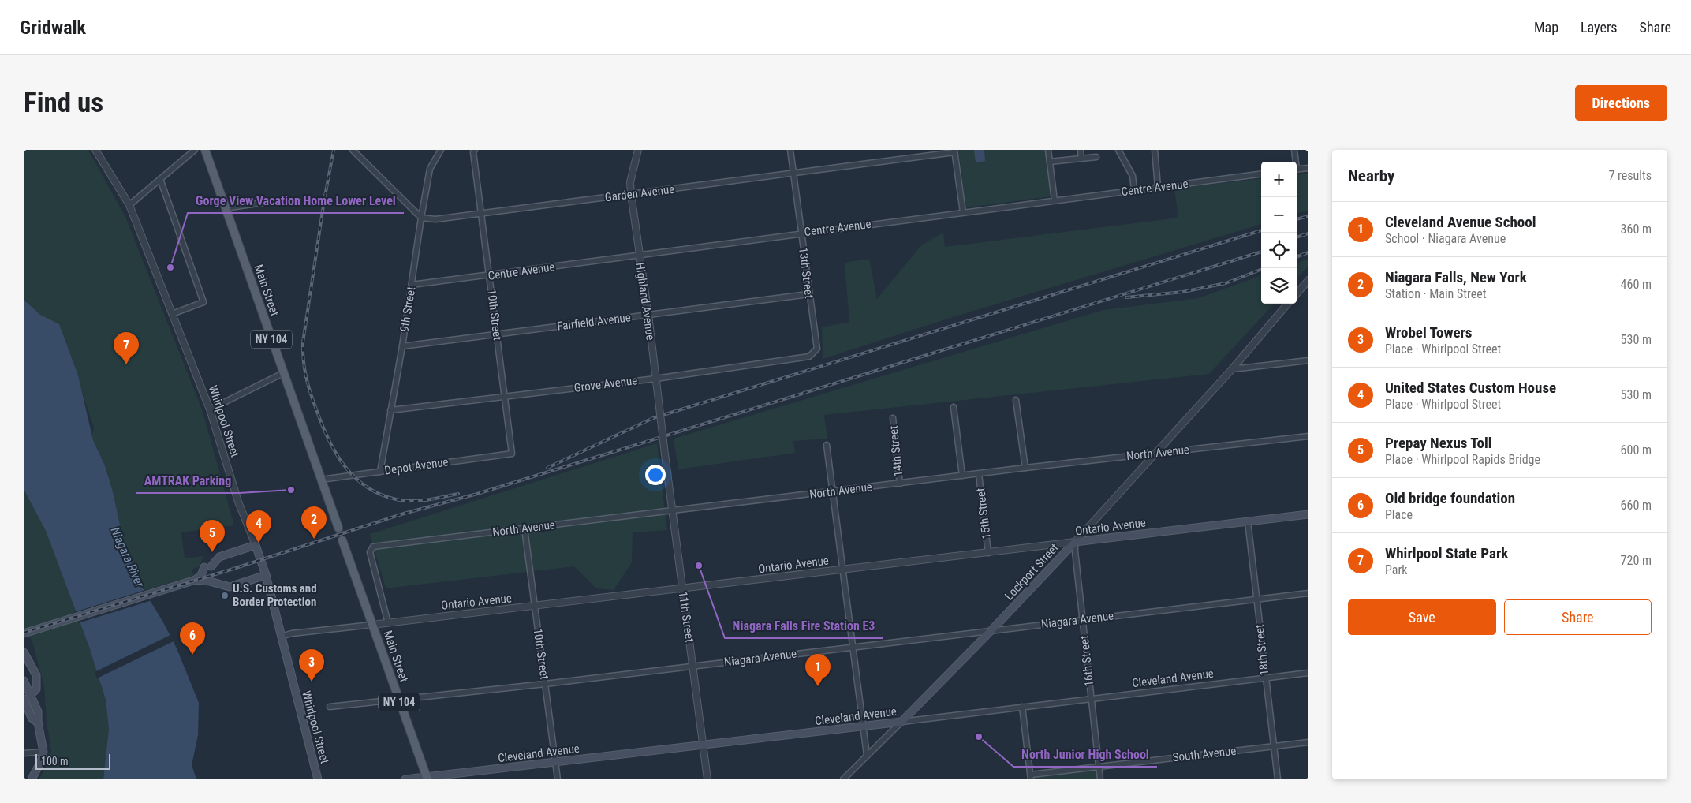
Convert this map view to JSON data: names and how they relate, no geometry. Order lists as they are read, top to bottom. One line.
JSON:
{"streets":{"main road":["Main Street","NY 104","Whirlpool Street","Ontario Avenue","Lockport Street","Cleveland Avenue"],"street":["Centre Avenue","Garden Avenue","13th Street","Highland Avenue","9th Street","10th Street","Fairfield Avenue","Grove Avenue","14th Street","North Avenue","Depot Avenue","15th Street","11th Street","Niagara Avenue","18th Street","16th Street","South Avenue"]},"crossings":[["Centre Avenue","13th Street"],["Centre Avenue","Highland Avenue"],["Centre Avenue","9th Street"],["Centre Avenue","10th Street"],["Garden Avenue","13th Street"],["Garden Avenue","Highland Avenue"],["Garden Avenue","9th Street"],["Garden Avenue","10th Street"],["13th Street","Fairfield Avenue"],["13th Street","Grove Avenue"],["Main Street","Depot Avenue"],["Main Street","Ontario Avenue"],["Main Street","Niagara Avenue"],["Main Street","Cleveland Avenue"],["Highland Avenue","Fairfield Avenue"],["Highland Avenue","Grove Avenue"],["Highland Avenue","11th Street"],["9th Street","Fairfield Avenue"],["9th Street","Grove Avenue"],["9th Street","Depot Avenue"],["10th Street","Fairfield Avenue"],["10th Street","Grove Avenue"],["10th Street","North Avenue"],["10th Street","Depot Avenue"],["10th Street","Ontario Avenue"],["10th Street","Niagara Avenue"],["10th Street","Cleveland Avenue"],["Whirlpool Street","Ontario Avenue"],["14th Street","North Avenue"],["North Avenue","15th Street"],["North Avenue","Ontario Avenue"],["North Avenue","Lockport Street"],["North Avenue","11th Street"],["15th Street","Ontario Avenue"],["Ontario Avenue","Lockport Street"],["Ontario Avenue","11th Street"],["Ontario Avenue","18th Street"],["Ontario Avenue","16th Street"],["Lockport Street","Niagara Avenue"],["Lockport Street","16th Street"],["Lockport Street","Cleveland Avenue"],["11th Street","Niagara Avenue"],["11th Street","Cleveland Avenue"],["Niagara Avenue","18th Street"],["Niagara Avenue","16th Street"],["18th Street","Cleveland Avenue"],["18th Street","South Avenue"],["16th Street","Cleveland Avenue"],["16th Street","South Avenue"]],"water":["Niagara River"],"places":["Gorge View Vacation Home Lower Level","AMTRAK Parking","Niagara Falls Fire Station E3","U.S. Customs and Border Protection","North Junior High School"],"scale_bar":"100 m","page":{"header":"Gridwalk","nav":["Map","Layers","Share"],"buttons":["Directions",["Save","Share"]],"title":"Find us","heading":["Nearby","7 results"],"map_buttons":["+","−"],"list":[{"mark":"1","name":"Cleveland Avenue School","note":"School · Niagara Avenue","value":"360 m"},{"mark":"2","name":"Niagara Falls, New York","note":"Station · Main Street","value":"460 m"},{"mark":"3","name":"Wrobel Towers","note":"Place · Whirlpool Street","value":"530 m"},{"mark":"4","name":"United States Custom House","note":"Place · Whirlpool Street","value":"530 m"},{"mark":"5","name":"Prepay Nexus Toll","note":"Place · Whirlpool Rapids Bridge","value":"600 m"},{"mark":"6","name":"Old bridge foundation","note":"Place","value":"660 m"},{"mark":"7","name":"Whirlpool State Park","note":"Park","value":"720 m"}],"pins":["7","2","4","5","6","3","1"],"scale":"100 m"}}
